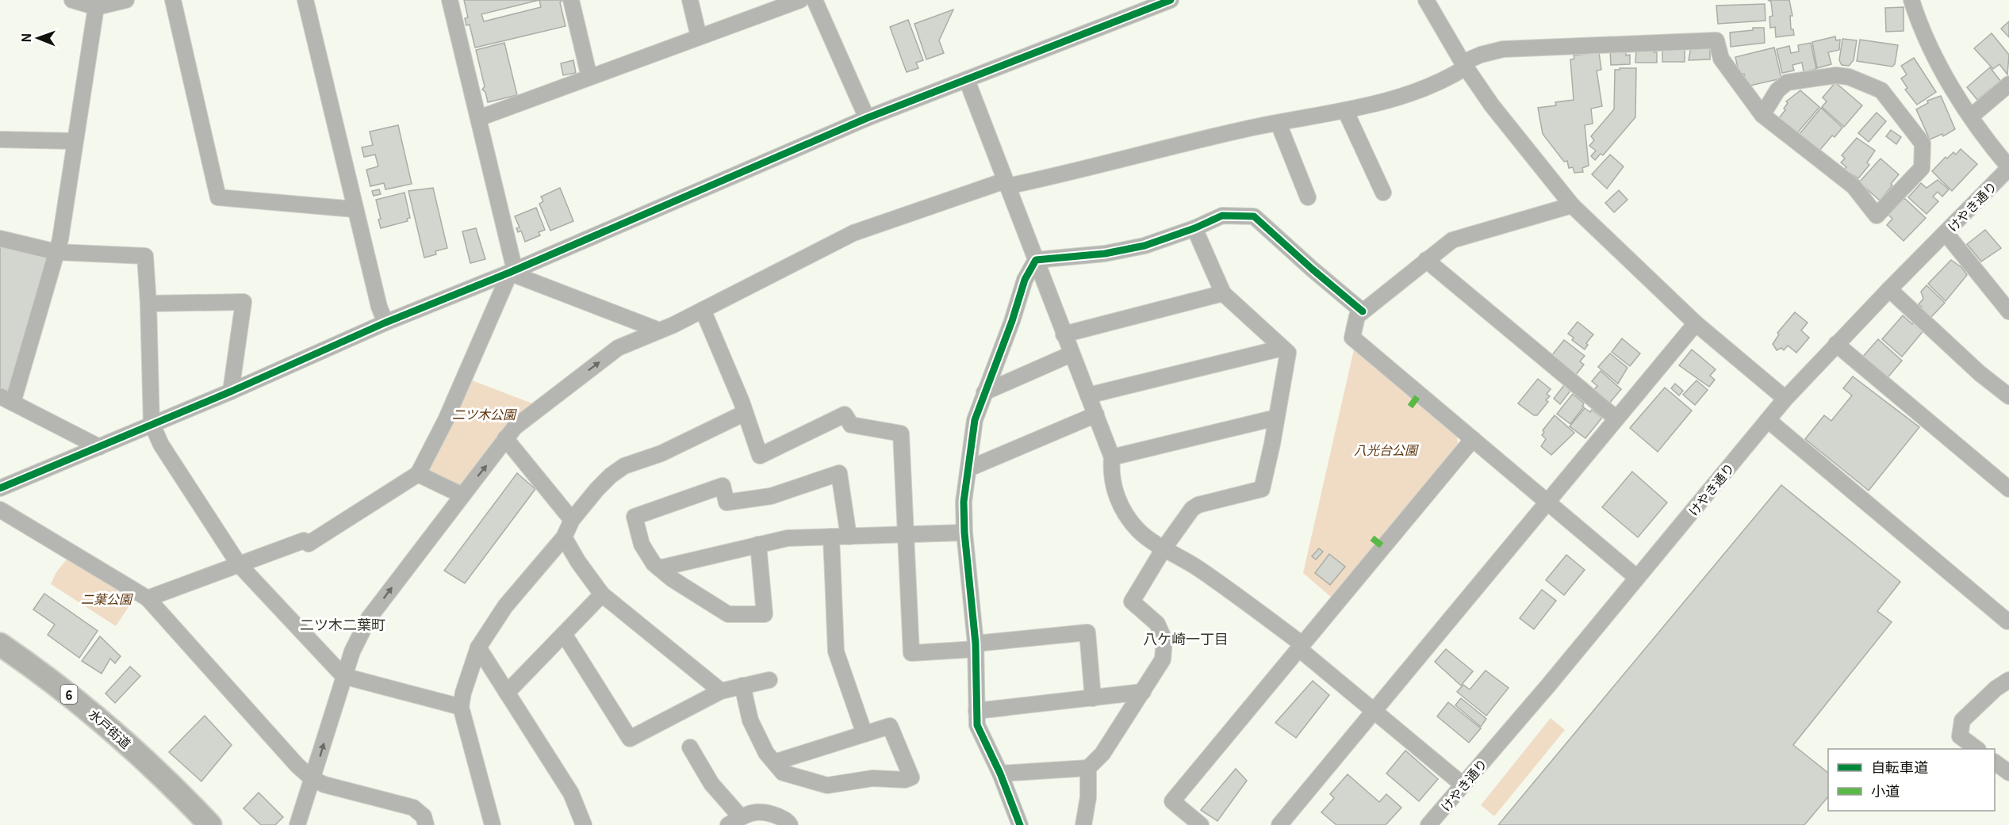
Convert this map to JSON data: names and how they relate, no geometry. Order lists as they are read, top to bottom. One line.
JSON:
{"streets":{"highway":["6","水戸街道"],"street":["けやき通り"]},"districts":["二ツ木二葉町","八ケ崎一丁目"],"parks":["二ツ木公園","八光台公園","二葉公園"],"legend":["自転車道","小道"],"north":"left"}
